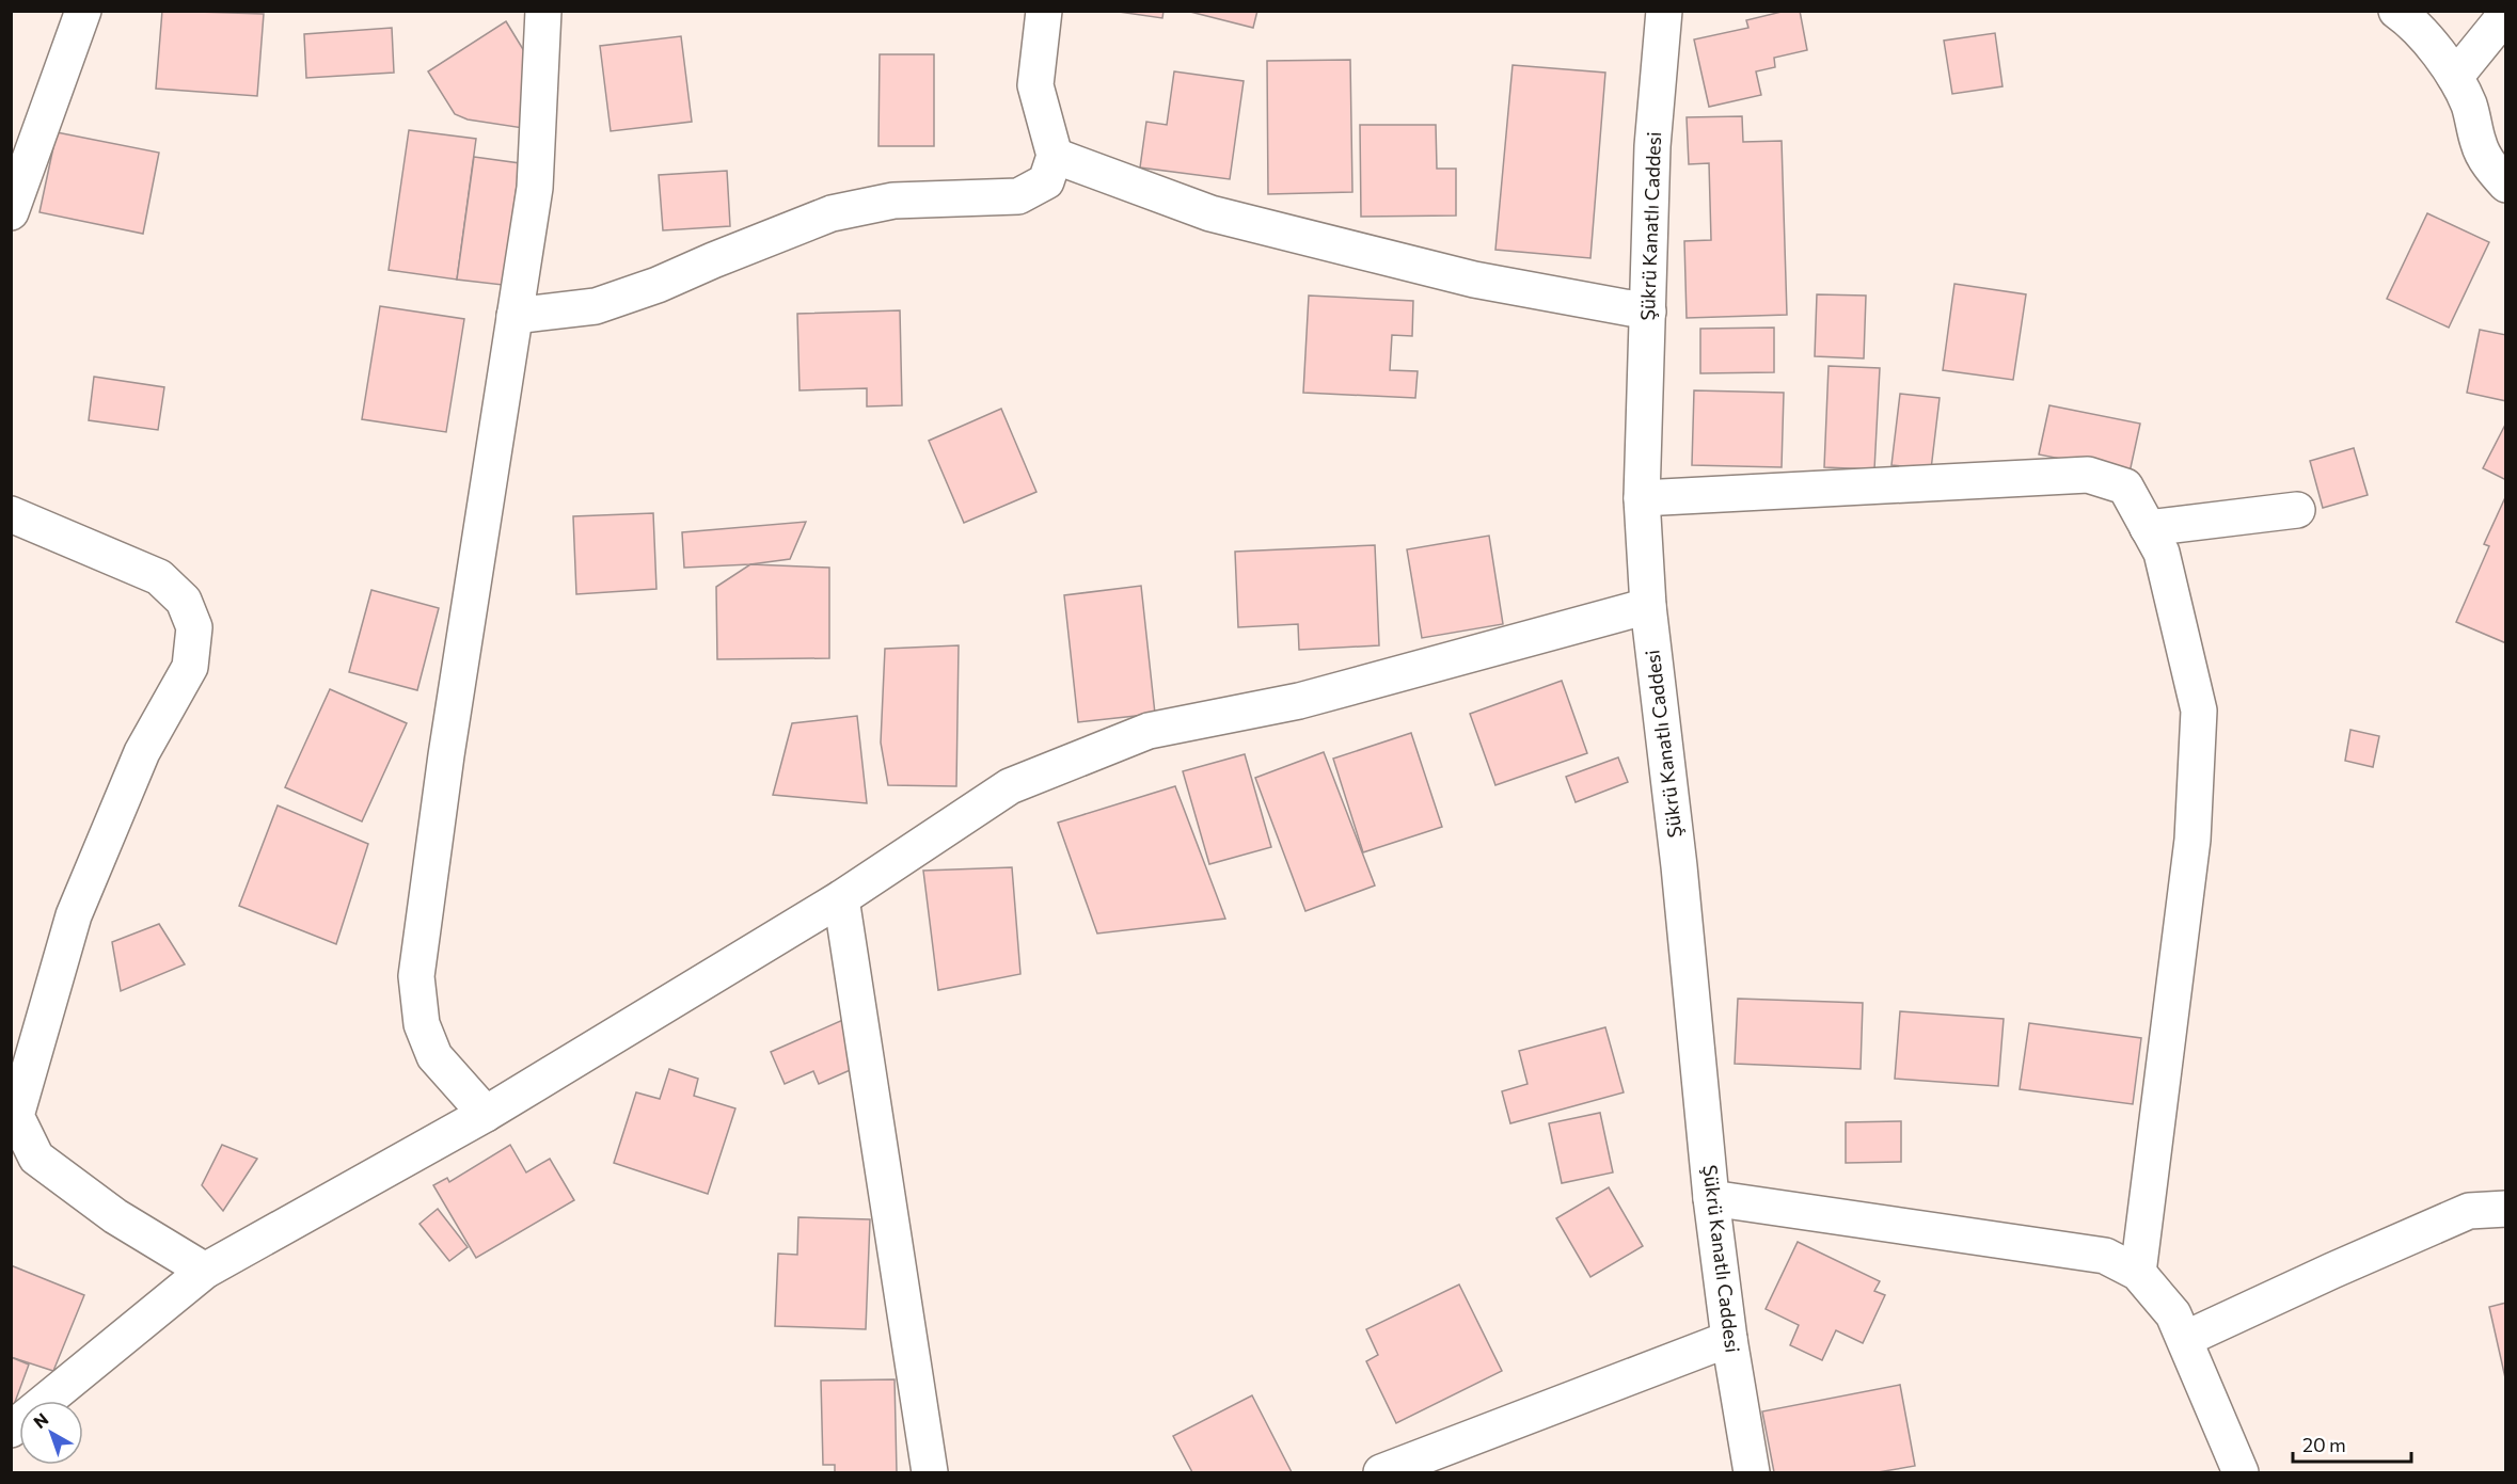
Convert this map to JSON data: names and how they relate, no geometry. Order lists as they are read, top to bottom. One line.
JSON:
{"streets":{"street":["Şükrü Kanatlı Caddesi"]},"scale_bar":"20 m","north":"top left"}
